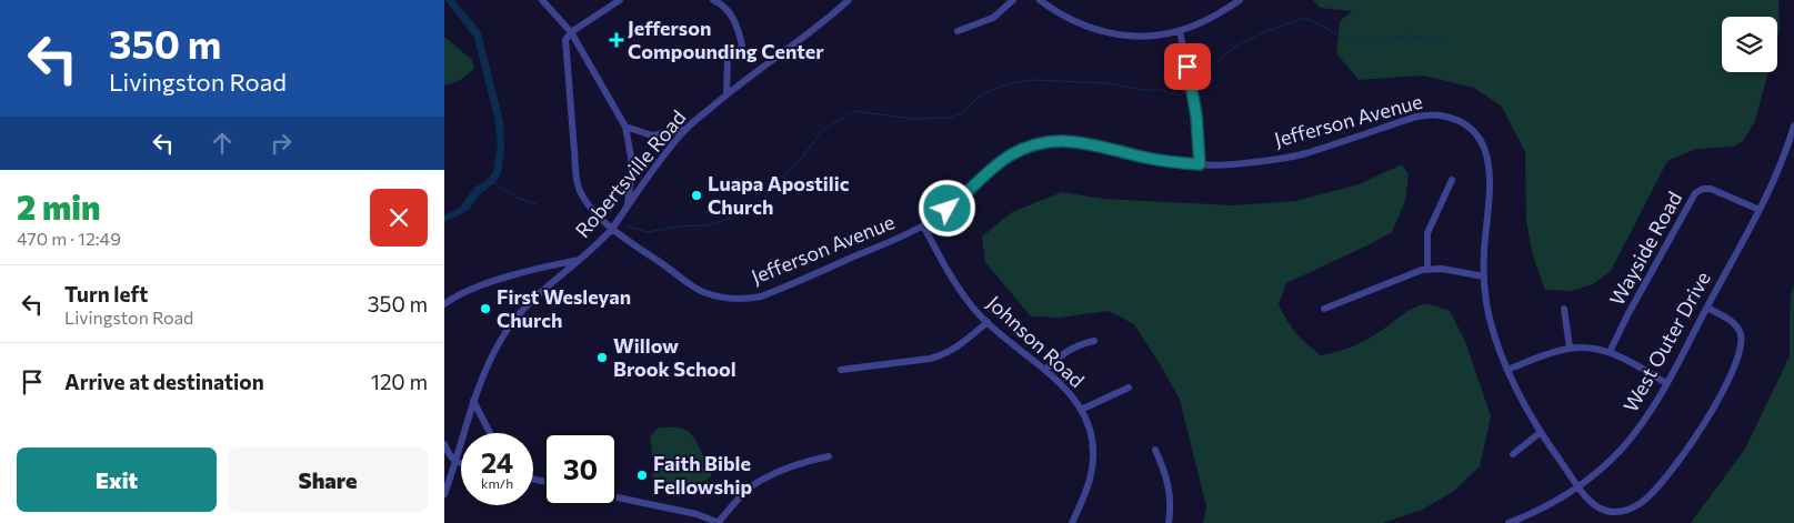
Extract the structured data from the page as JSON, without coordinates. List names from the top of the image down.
{
  "streets": {
    "street": [
      "Jefferson Avenue",
      "Robertsville Road",
      "Wayside Road",
      "Johnson Road",
      "West Outer Drive"
    ]
  },
  "crossings": [
    ["Jefferson Avenue", "Robertsville Road"],
    ["Jefferson Avenue", "Johnson Road"],
    ["Jefferson Avenue", "West Outer Drive"],
    ["Wayside Road", "West Outer Drive"]
  ],
  "places": {
    "health": ["Jefferson Compounding Center"],
    "other": [
      "Luapa Apostilic Church",
      "First Wesleyan Church",
      "Willow Brook School",
      "Faith Bible Fellowship"
    ]
  },
  "page": {
    "turn": ["350 m", "Livingston Road"],
    "heading": ["2 min", "470 m · 12:49"],
    "list": [
      {
        "name": "Turn left",
        "note": "Livingston Road",
        "value": "350 m"
      },
      {
        "name": "Arrive at destination",
        "value": "120 m"
      }
    ],
    "speed": "24 km/h",
    "limit": "30",
    "buttons": ["Exit", "Share"]
  }
}
